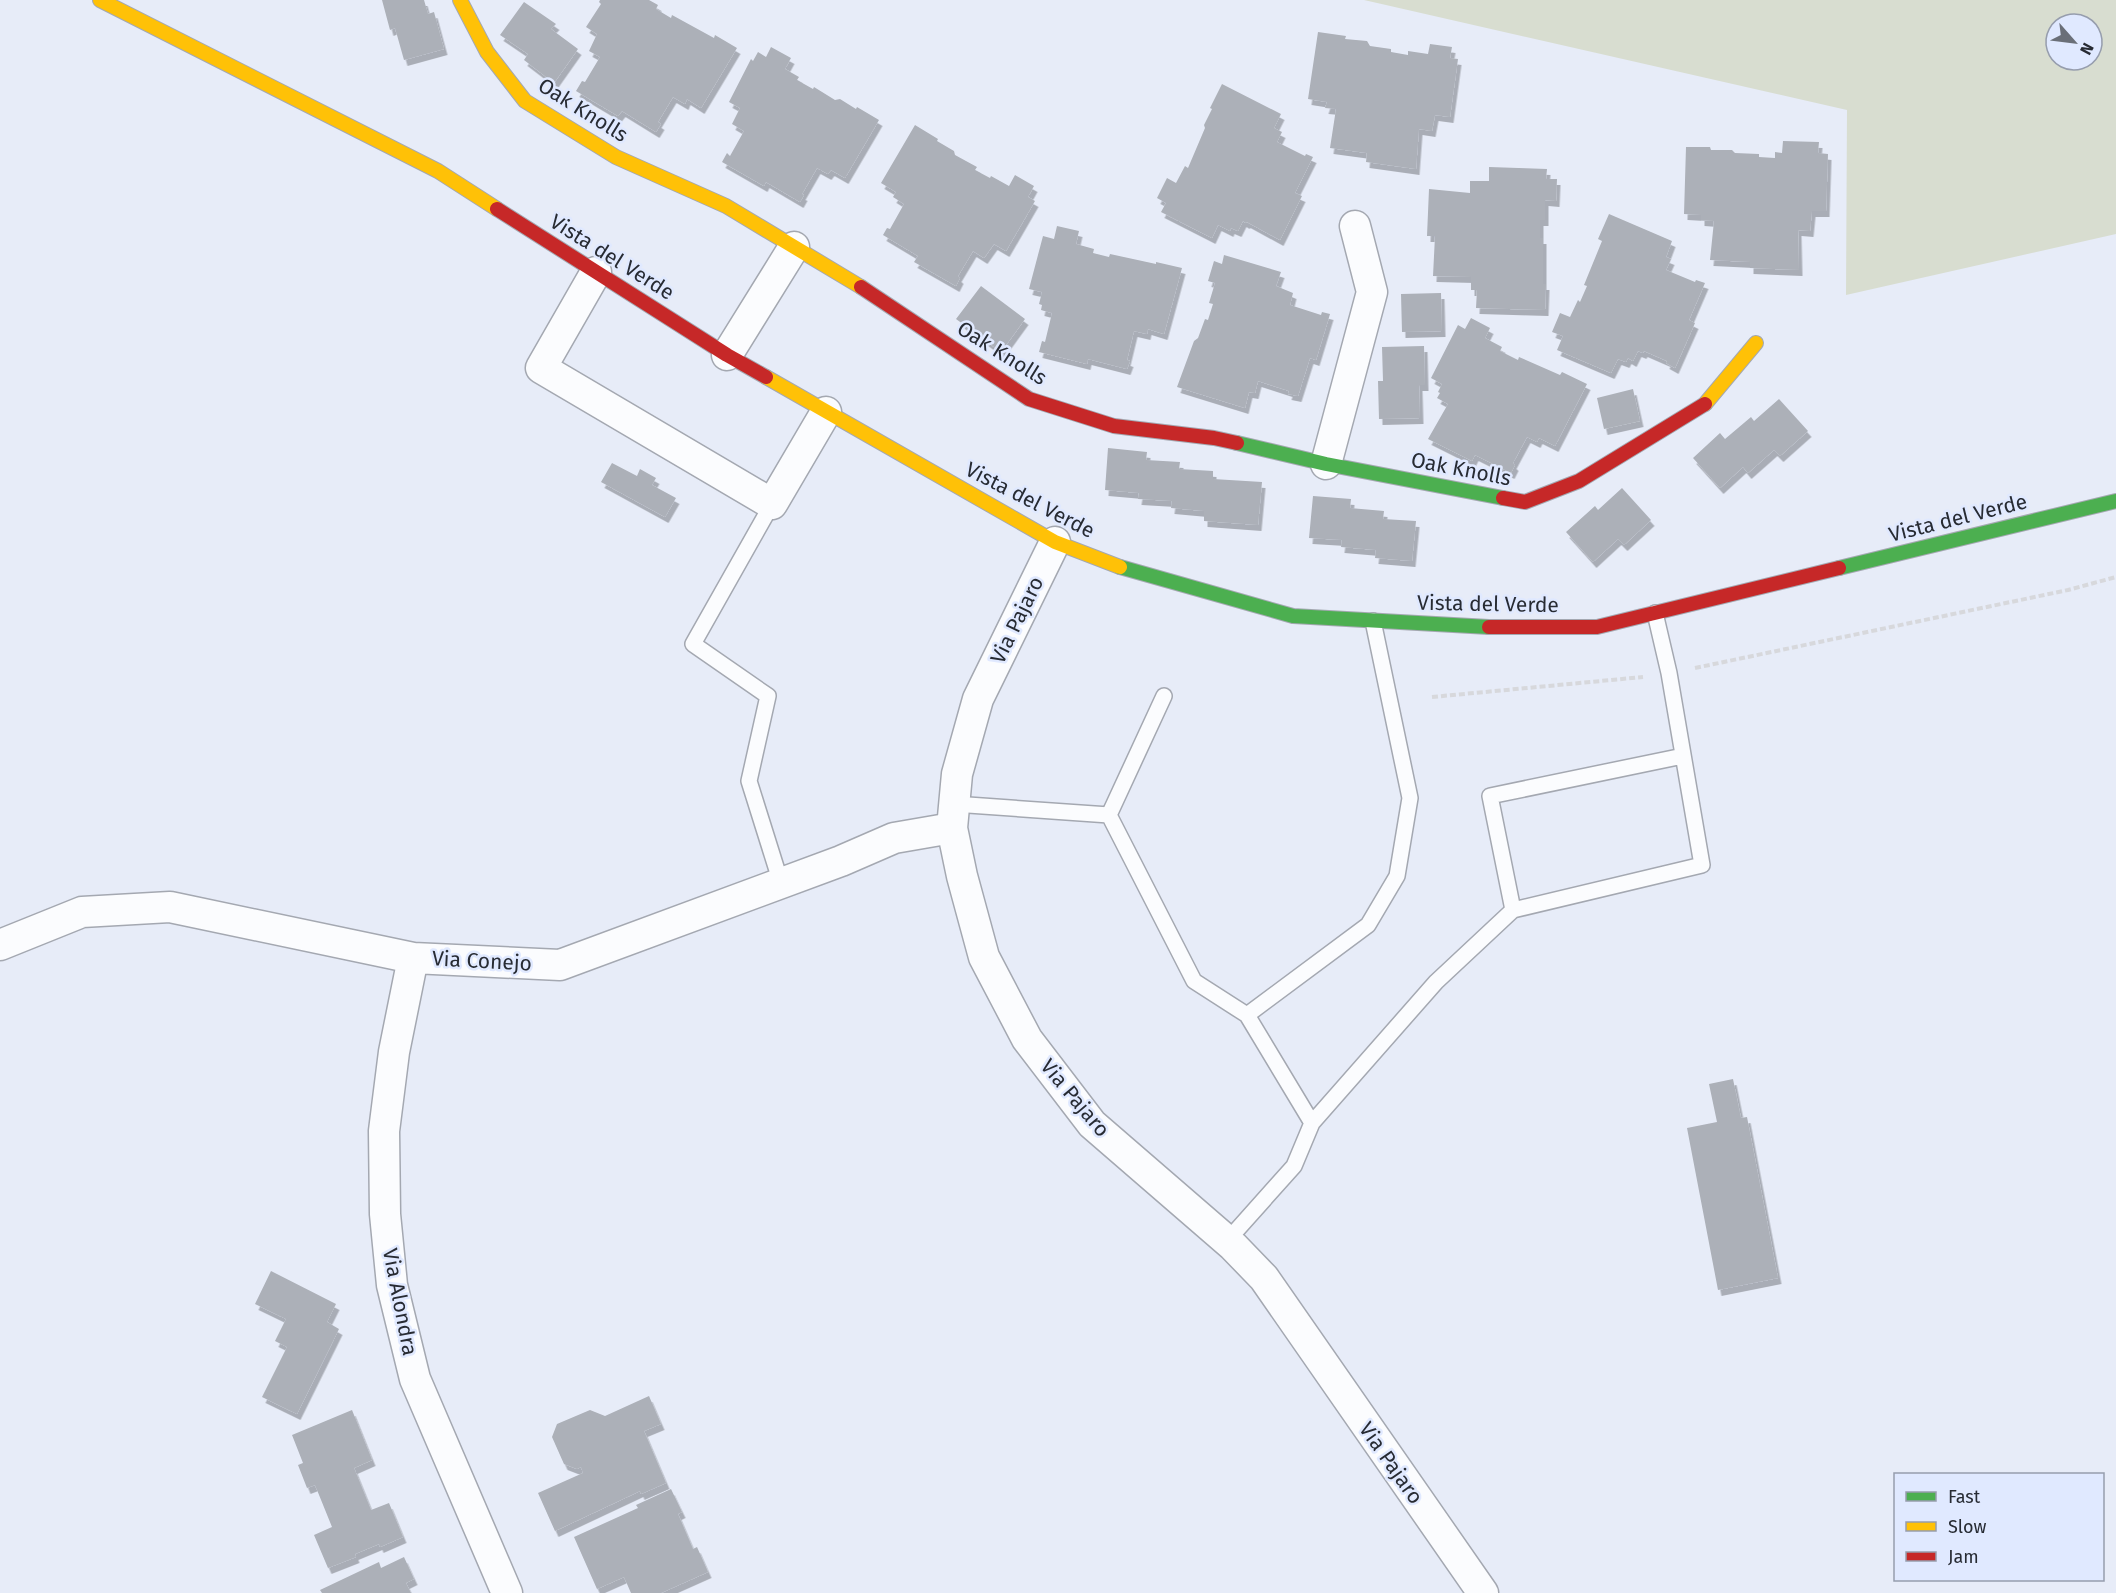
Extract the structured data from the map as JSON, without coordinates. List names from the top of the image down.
{
  "streets": {
    "street": [
      "Oak Knolls",
      "Vista del Verde",
      "Via Pajaro",
      "Via Conejo",
      "Via Alondra"
    ]
  },
  "crossings": [
    ["Vista del Verde", "Via Pajaro"],
    ["Via Pajaro", "Via Conejo"],
    ["Via Conejo", "Via Alondra"]
  ],
  "legend": ["Fast", "Slow", "Jam"],
  "north": "bottom right"
}
